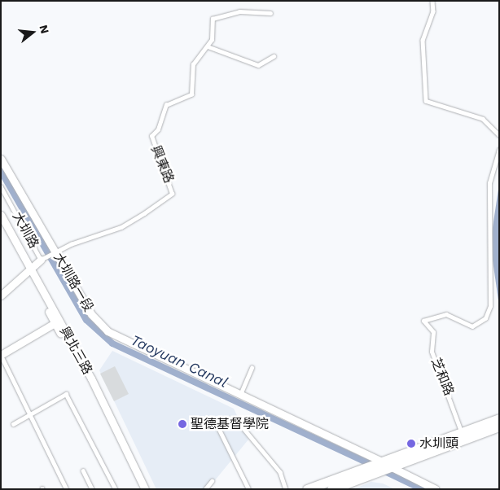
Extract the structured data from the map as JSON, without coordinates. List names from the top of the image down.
{
  "streets": {
    "street": ["大圳路一段", "興北三路"],
    "lane": ["興東路", "大圳路", "芝和路"]
  },
  "crossings": [
    ["興東路", "大圳路"],
    ["興東路", "大圳路一段"],
    ["大圳路", "大圳路一段"]
  ],
  "water": ["Taoyuan Canal"],
  "places": ["聖德基督學院", "水圳頭"],
  "north": "right"
}
